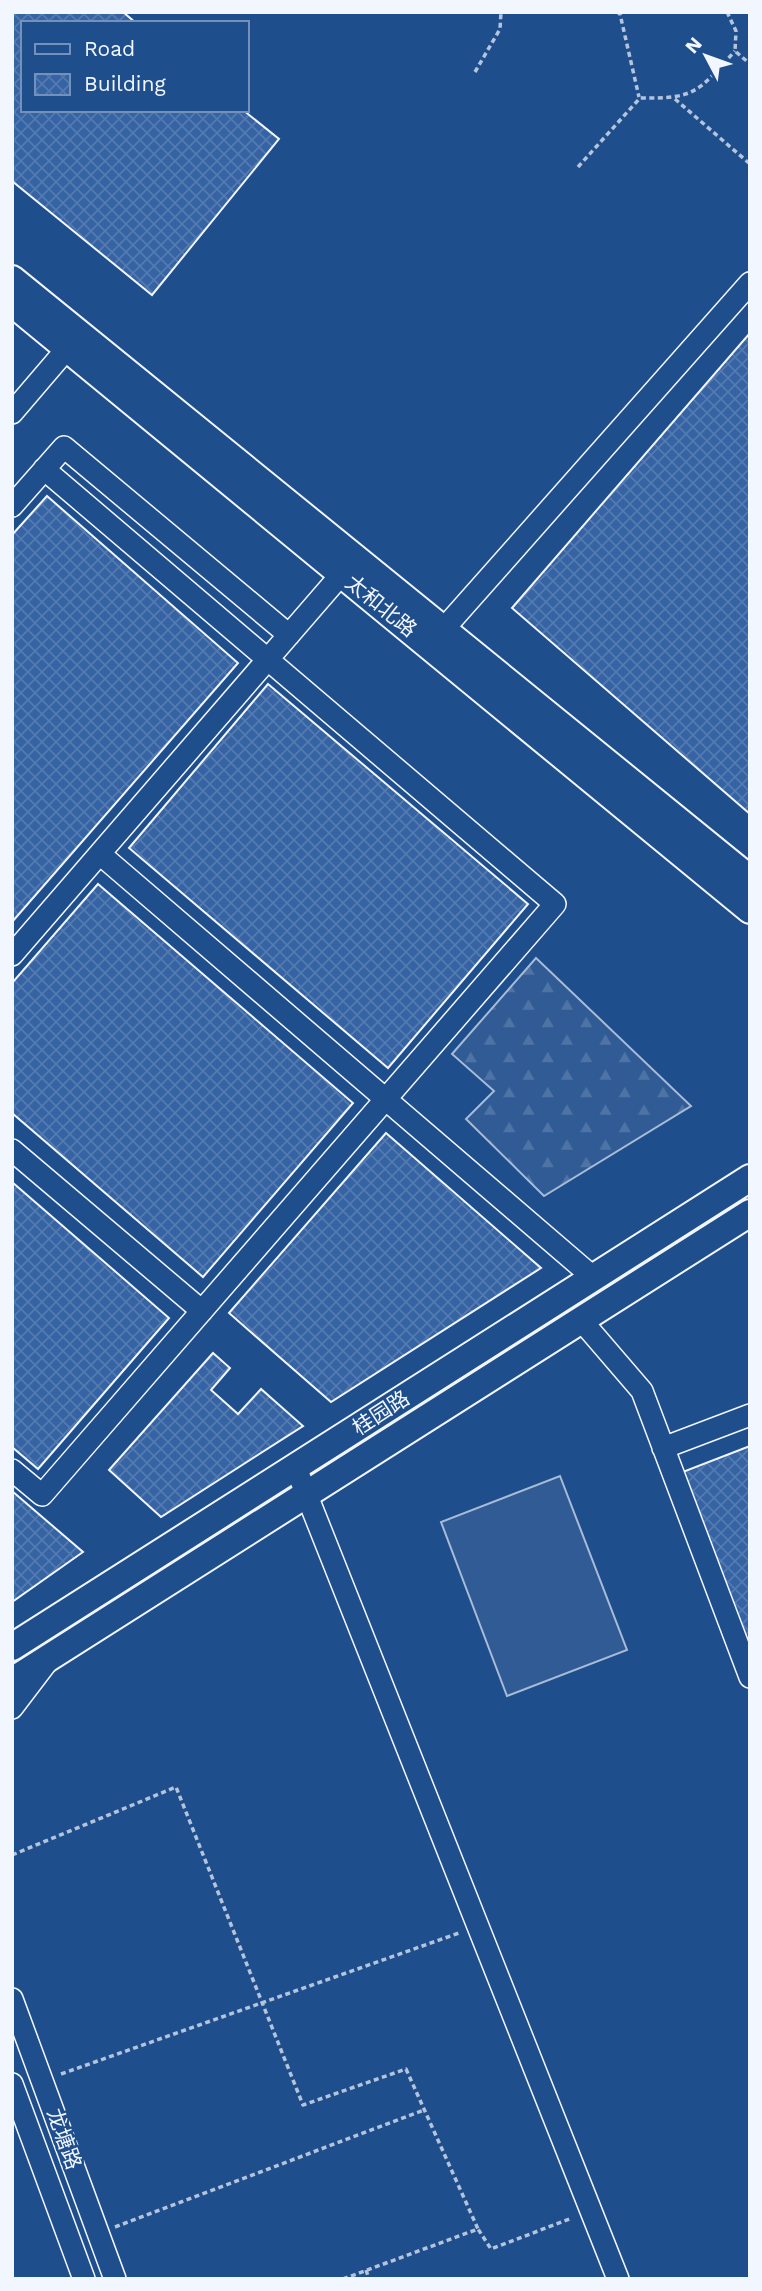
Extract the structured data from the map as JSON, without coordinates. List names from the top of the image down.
{
  "streets": {
    "main road": ["太和北路", "桂园路"],
    "street": ["龙塘路"]
  },
  "legend": ["Road", "Building"],
  "north": "top left"
}
